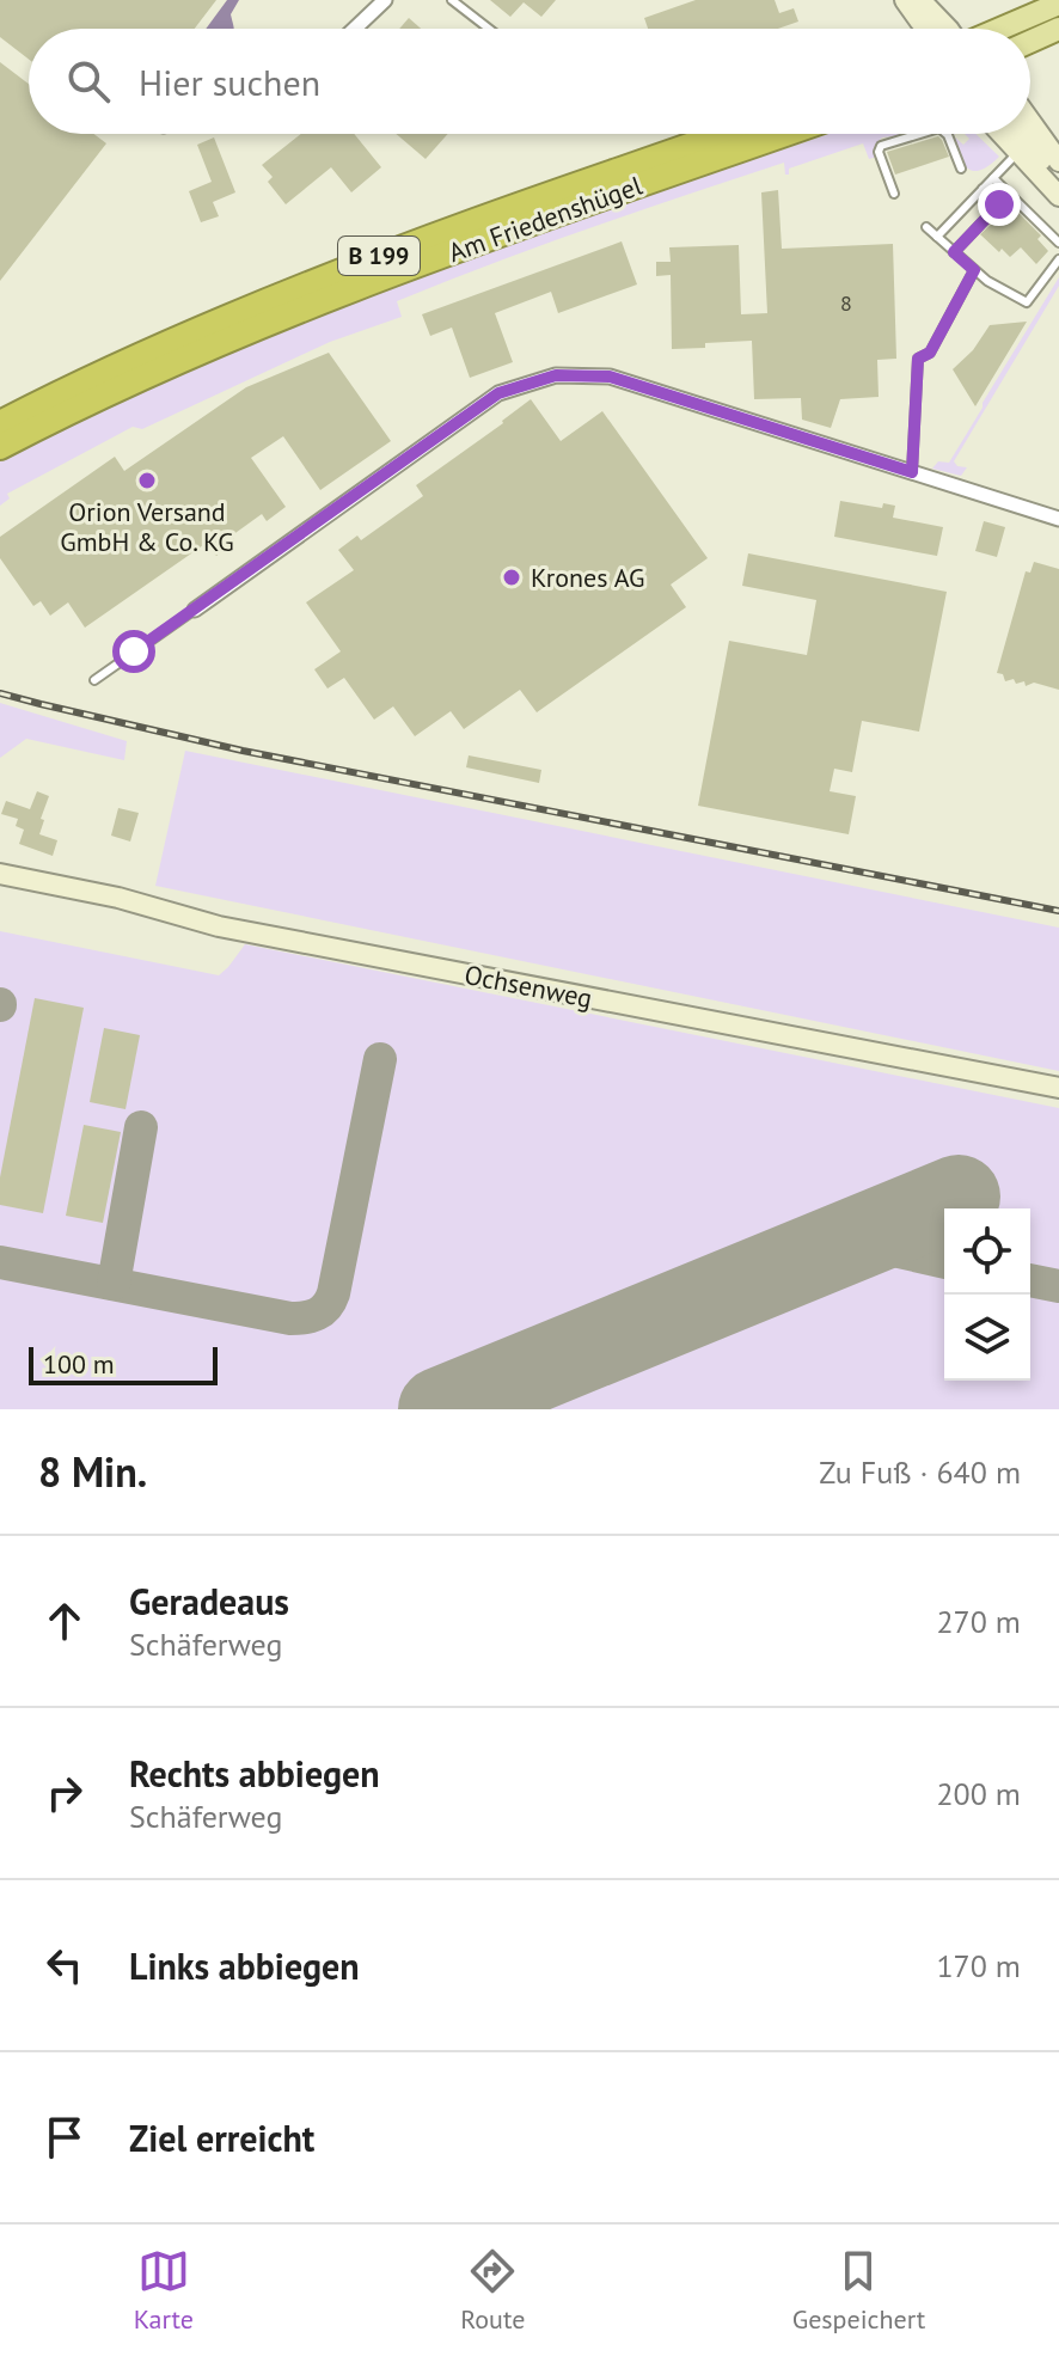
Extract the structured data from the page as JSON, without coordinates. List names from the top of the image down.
{
  "streets": {
    "highway": ["Am Friedenshügel", "B 199"],
    "main road": ["Ochsenweg"]
  },
  "places": ["Orion Versand GmbH & Co. KG", "Krones AG"],
  "house_numbers": ["8"],
  "scale_bar": "100 m",
  "page": {
    "search": "Hier suchen",
    "scale": "100 m",
    "heading": ["8 Min.", "Zu Fuß · 640 m"],
    "list": [
      ["Geradeaus", "Schäferweg", "270 m"],
      ["Rechts abbiegen", "Schäferweg", "200 m"],
      ["Links abbiegen", "170 m"],
      "Ziel erreicht"
    ],
    "nav": ["Karte", "Route", "Gespeichert"]
  }
}
